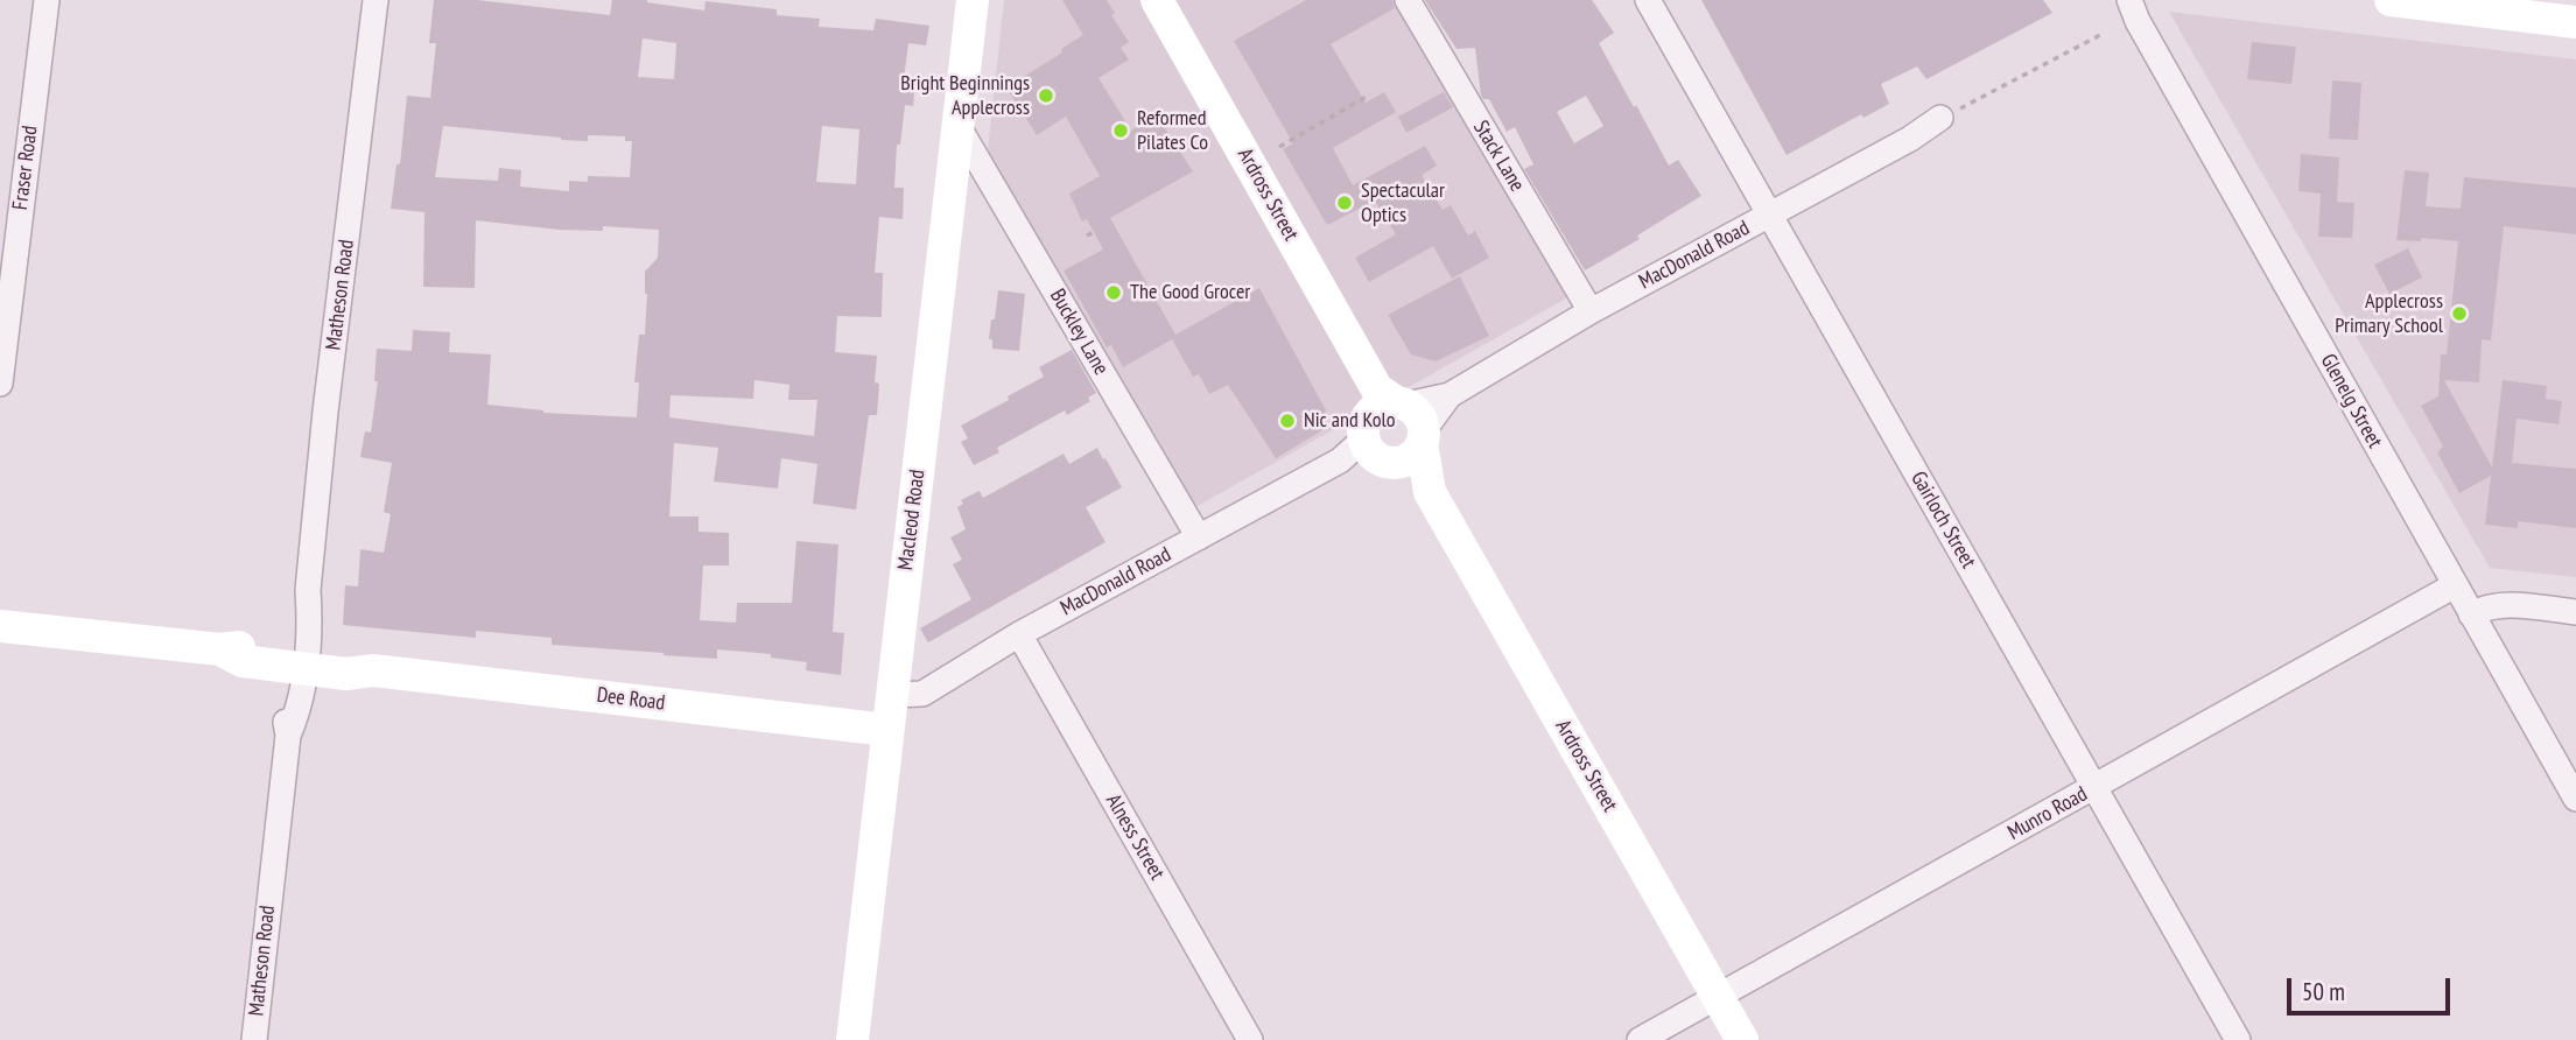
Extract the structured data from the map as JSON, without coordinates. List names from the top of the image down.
{
  "streets": {
    "street": [
      "Stack Lane",
      "Fraser Road",
      "Ardross Street",
      "MacDonald Road",
      "Matheson Road",
      "Buckley Lane",
      "Glenelg Street",
      "Macleod Road",
      "Gairloch Street",
      "Dee Road",
      "Munro Road",
      "Alness Street"
    ]
  },
  "crossings": [
    ["Stack Lane", "MacDonald Road"],
    ["Ardross Street", "MacDonald Road"],
    ["Ardross Street", "Munro Road"],
    ["MacDonald Road", "Buckley Lane"],
    ["MacDonald Road", "Macleod Road"],
    ["MacDonald Road", "Gairloch Street"],
    ["MacDonald Road", "Alness Street"],
    ["Matheson Road", "Dee Road"],
    ["Buckley Lane", "Macleod Road"],
    ["Glenelg Street", "Munro Road"],
    ["Macleod Road", "Dee Road"],
    ["Gairloch Street", "Munro Road"]
  ],
  "places": [
    "Bright Beginnings Applecross",
    "Reformed Pilates Co",
    "Spectacular Optics",
    "The Good Grocer",
    "Applecross Primary School",
    "Nic and Kolo"
  ],
  "scale_bar": "50 m"
}
